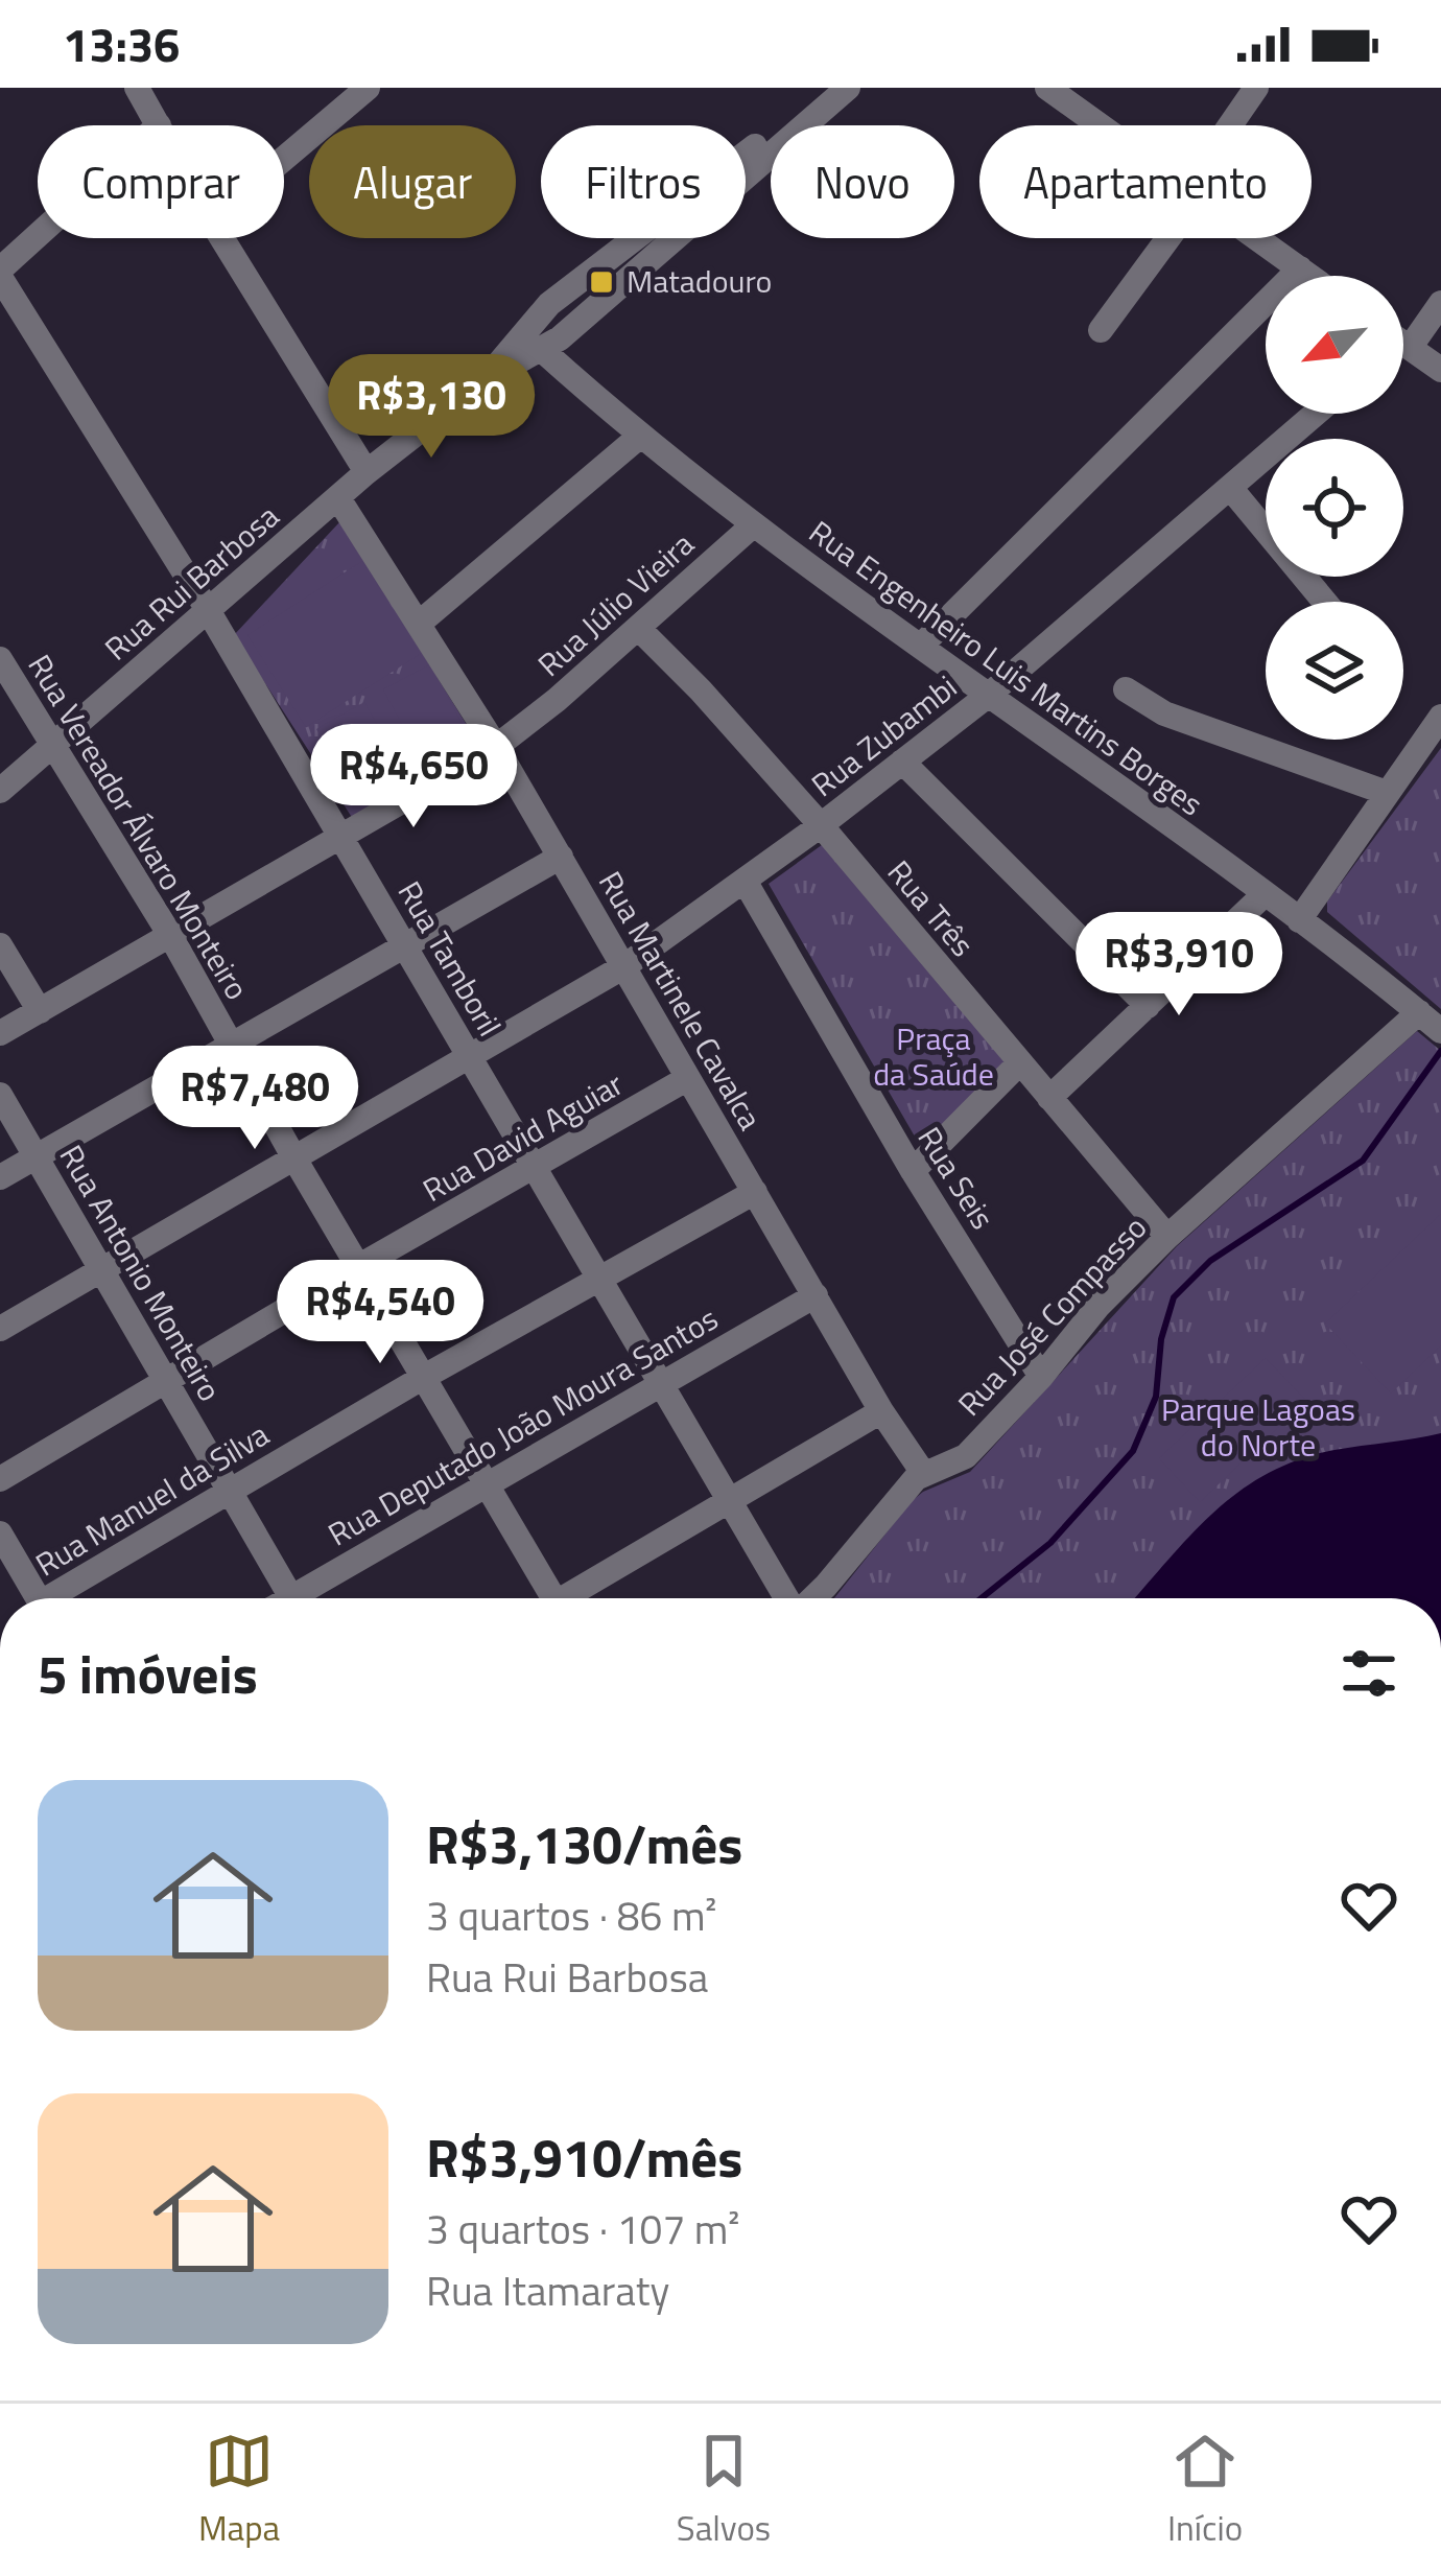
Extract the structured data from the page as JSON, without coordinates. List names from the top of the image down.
{
  "streets": {
    "street": [
      "Rua Rui Barbosa",
      "Rua Júlio Vieira",
      "Rua Engenheiro Luis Martins Borges",
      "Rua Zubambi",
      "Rua Vereador Álvaro Monteiro",
      "Rua Três",
      "Rua Tamboril",
      "Rua Martinele Cavalca",
      "Rua David Aguiar",
      "Rua Seis",
      "Rua Antonio Monteiro",
      "Rua José Compasso",
      "Rua Deputado João Moura Santos",
      "Rua Manuel da Silva"
    ]
  },
  "crossings": [
    ["Rua Rui Barbosa", "Rua Engenheiro Luis Martins Borges"],
    ["Rua Rui Barbosa", "Rua Vereador Álvaro Monteiro"],
    ["Rua Rui Barbosa", "Rua Tamboril"],
    ["Rua Rui Barbosa", "Rua Martinele Cavalca"],
    ["Rua Júlio Vieira", "Rua Engenheiro Luis Martins Borges"],
    ["Rua Júlio Vieira", "Rua Vereador Álvaro Monteiro"],
    ["Rua Júlio Vieira", "Rua Três"],
    ["Rua Júlio Vieira", "Rua Tamboril"],
    ["Rua Júlio Vieira", "Rua Martinele Cavalca"],
    ["Rua Engenheiro Luis Martins Borges", "Rua Zubambi"],
    ["Rua Engenheiro Luis Martins Borges", "Rua José Compasso"],
    ["Rua Zubambi", "Rua Vereador Álvaro Monteiro"],
    ["Rua Zubambi", "Rua Três"],
    ["Rua Zubambi", "Rua Tamboril"],
    ["Rua Zubambi", "Rua Martinele Cavalca"],
    ["Rua Zubambi", "Rua Seis"],
    ["Rua Zubambi", "Rua Antonio Monteiro"],
    ["Rua Vereador Álvaro Monteiro", "Rua David Aguiar"],
    ["Rua Vereador Álvaro Monteiro", "Rua Deputado João Moura Santos"],
    ["Rua Vereador Álvaro Monteiro", "Rua Manuel da Silva"],
    ["Rua Três", "Rua José Compasso"],
    ["Rua Tamboril", "Rua David Aguiar"],
    ["Rua Tamboril", "Rua Deputado João Moura Santos"],
    ["Rua Tamboril", "Rua Manuel da Silva"],
    ["Rua Martinele Cavalca", "Rua David Aguiar"],
    ["Rua Martinele Cavalca", "Rua José Compasso"],
    ["Rua Martinele Cavalca", "Rua Deputado João Moura Santos"],
    ["Rua Martinele Cavalca", "Rua Manuel da Silva"],
    ["Rua David Aguiar", "Rua Antonio Monteiro"],
    ["Rua Seis", "Rua José Compasso"],
    ["Rua Antonio Monteiro", "Rua Manuel da Silva"]
  ],
  "parks": ["Praça da Saúde", "Parque Lagoas do Norte"],
  "places": {
    "transit": ["Matadouro"]
  },
  "north": "bottom left",
  "page": {
    "status": "13:36",
    "chip": [
      "Comprar",
      "Alugar",
      "Filtros",
      "Novo",
      "Apartamento"
    ],
    "price": [
      "R$3,130",
      "R$4,650",
      "R$3,910",
      "R$7,480",
      "R$4,540"
    ],
    "heading": "5 imóveis",
    "list": [
      {
        "name": "R$3,130/mês",
        "note": "3 quartos · 86 m² · Rua Rui Barbosa"
      },
      {
        "name": "R$3,910/mês",
        "note": "3 quartos · 107 m² · Rua Itamaraty"
      }
    ],
    "tabs": ["Mapa", "Salvos", "Início"]
  }
}
